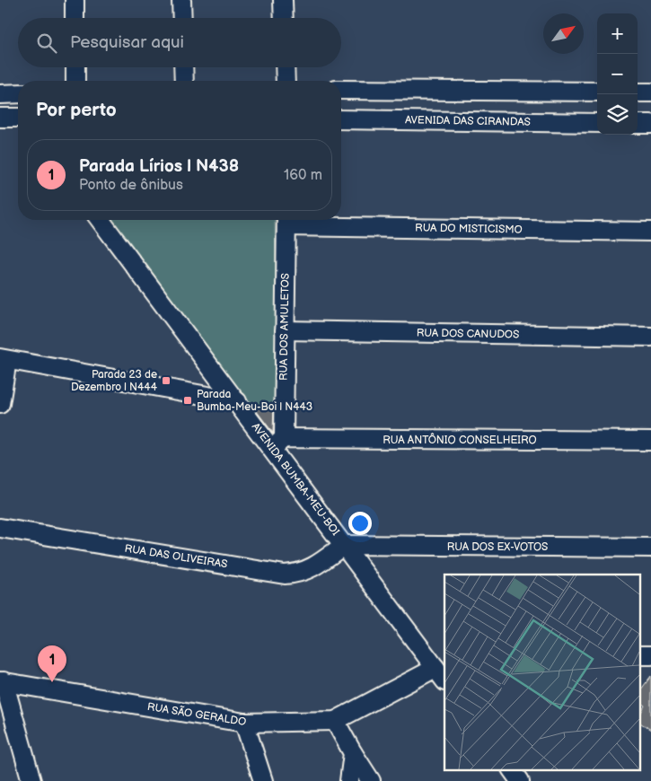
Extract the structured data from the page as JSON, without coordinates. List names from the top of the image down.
{
  "streets": {
    "street": [
      "AVENIDA DAS CIRANDAS",
      "RUA DO MISTICISMO",
      "RUA DOS AMULETOS",
      "RUA DOS CANUDOS",
      "RUA ANTÔNIO CONSELHEIRO",
      "AVENIDA BUMBA-MEU-BOI",
      "RUA DOS EX-VOTOS",
      "RUA DAS OLIVEIRAS",
      "RUA SÃO GERALDO"
    ]
  },
  "crossings": [
    ["RUA DO MISTICISMO", "RUA DOS AMULETOS"],
    ["RUA DOS AMULETOS", "RUA DOS CANUDOS"],
    ["RUA DOS AMULETOS", "RUA ANTÔNIO CONSELHEIRO"],
    ["RUA DOS AMULETOS", "AVENIDA BUMBA-MEU-BOI"],
    ["RUA ANTÔNIO CONSELHEIRO", "AVENIDA BUMBA-MEU-BOI"],
    ["AVENIDA BUMBA-MEU-BOI", "RUA DOS EX-VOTOS"],
    ["AVENIDA BUMBA-MEU-BOI", "RUA DAS OLIVEIRAS"],
    ["AVENIDA BUMBA-MEU-BOI", "RUA SÃO GERALDO"],
    ["RUA DOS EX-VOTOS", "RUA DAS OLIVEIRAS"]
  ],
  "places": {
    "transit": ["Parada 23 de Dezembro | N444", "Parada Bumba-Meu-Boi | N443"]
  },
  "north": "top right",
  "page": {
    "map_buttons": ["+", "−"],
    "search": "Pesquisar aqui",
    "heading": "Por perto",
    "list": [
      {
        "mark": "1",
        "name": "Parada Lírios | N438",
        "note": "Ponto de ônibus",
        "value": "160 m"
      }
    ],
    "pins": "1"
  }
}
